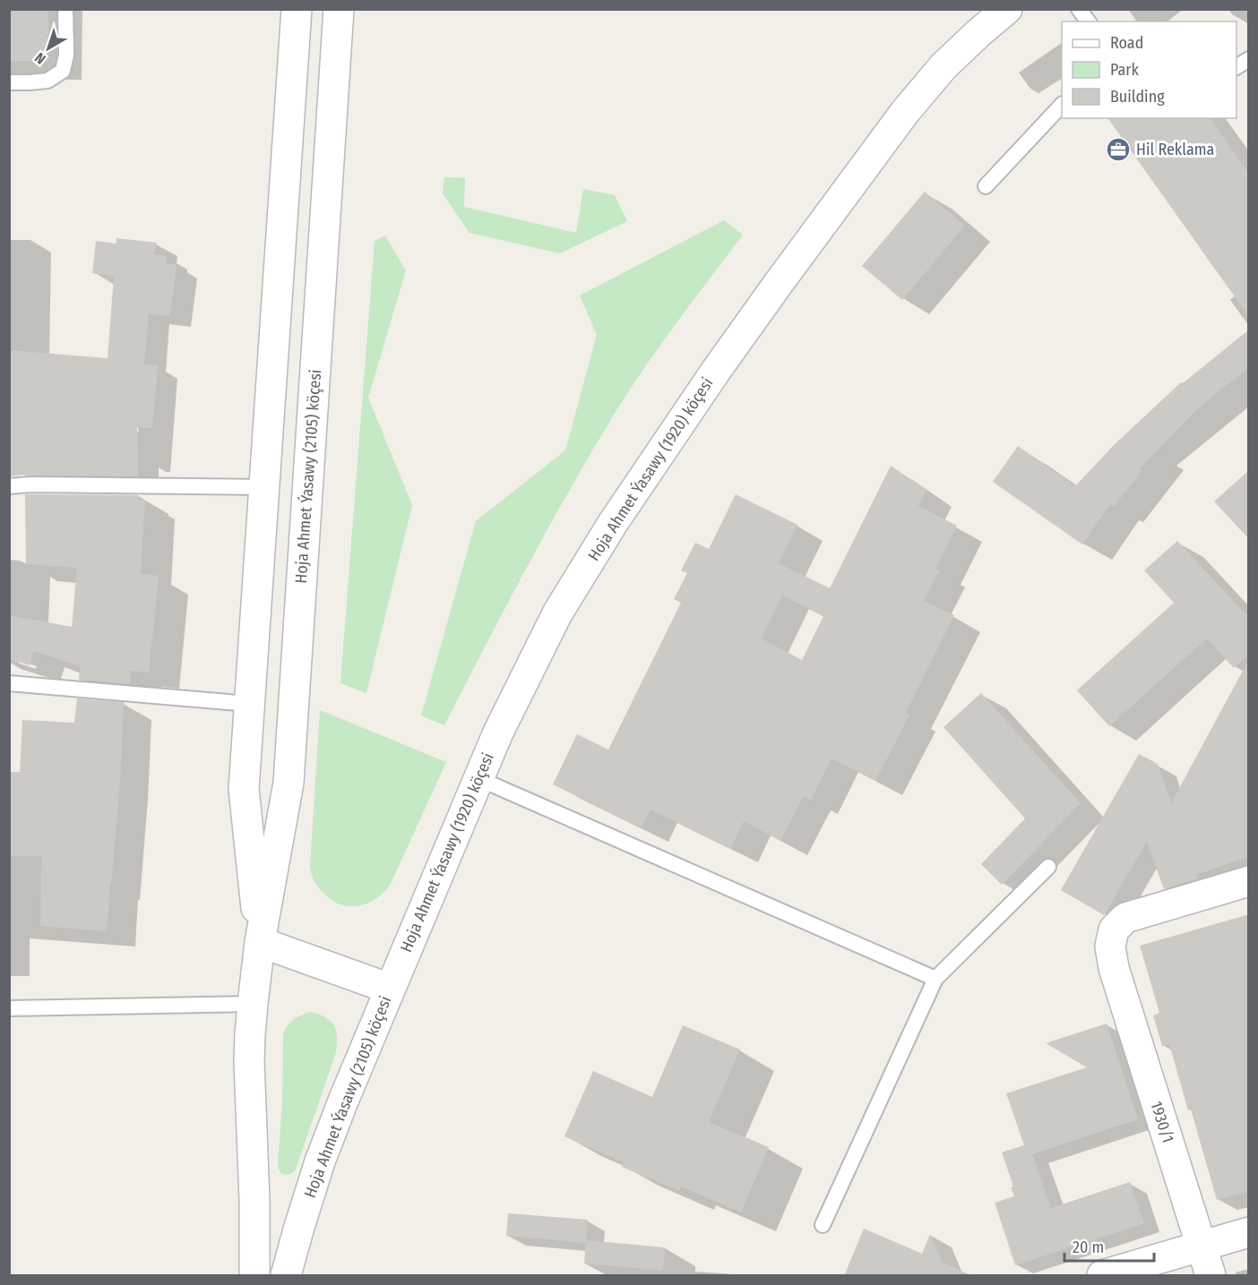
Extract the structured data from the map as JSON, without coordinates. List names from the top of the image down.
{
  "streets": {
    "street": ["Hoja Ahmet Ýasawy (1920) köçesi", "Hoja Ahmet Ýasawy (2105) köçesi", "1930/1"]
  },
  "crossings": [
    ["Hoja Ahmet Ýasawy (1920) köçesi", "Hoja Ahmet Ýasawy (2105) köçesi"]
  ],
  "places": {
    "office": ["Hil Reklama"]
  },
  "legend": ["Road", "Park", "Building"],
  "scale_bar": "20 m",
  "north": "bottom left"
}
